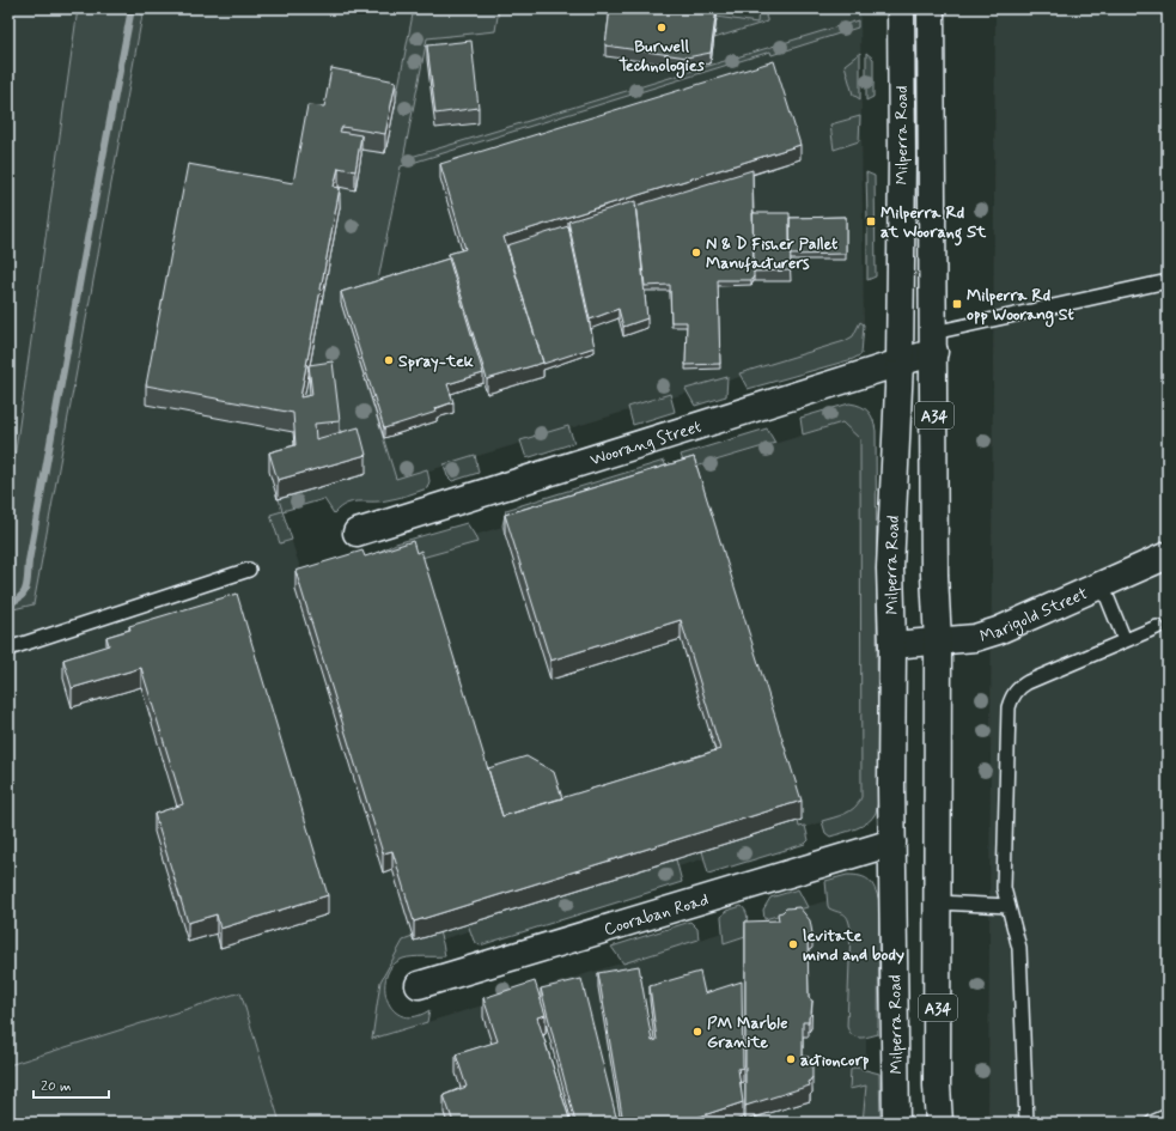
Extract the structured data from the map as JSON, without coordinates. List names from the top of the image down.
{
  "streets": {
    "main road": [
      "Milperra Road",
      "A34",
      "Woorang Street",
      "Marigold Street",
      "Cooraban Road"
    ]
  },
  "crossings": [
    ["Milperra Road", "Woorang Street"],
    ["Milperra Road", "Marigold Street"],
    ["Milperra Road", "Cooraban Road"]
  ],
  "places": {
    "other": [
      "Burwell Technologies",
      "N & D Fisher Pallet Manufacturers",
      "Spray-tek",
      "levitate mind and body",
      "PM Marble Granite",
      "actioncorp"
    ],
    "transit": ["Milperra Rd at Woorang St", "Milperra Rd opp Woorang St"]
  },
  "scale_bar": "20 m"
}
